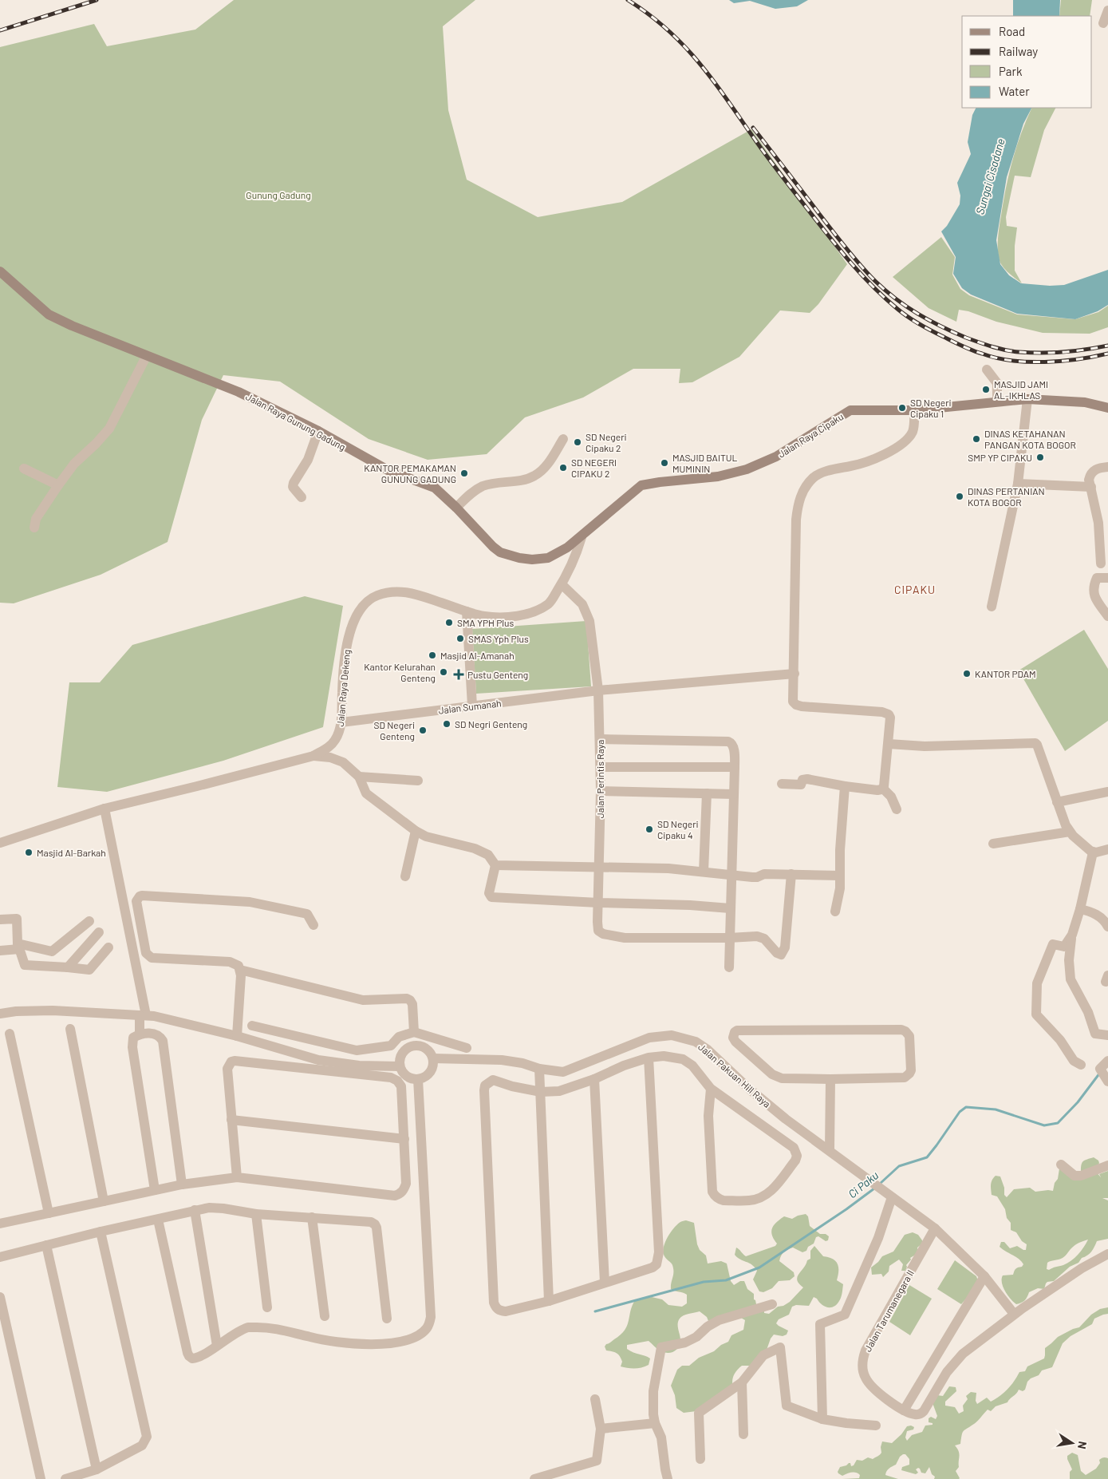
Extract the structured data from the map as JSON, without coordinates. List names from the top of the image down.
{
  "streets": {
    "street": [
      "Jalan Raya Gunung Gadung",
      "Jalan Raya Cipaku",
      "Jalan Raya Dekeng",
      "Jalan Sumanah",
      "Jalan Perintis Raya",
      "Jalan Pakuan Hill Raya",
      "Jalan Tarumanegara II"
    ]
  },
  "crossings": [
    ["Jalan Raya Gunung Gadung", "Jalan Raya Cipaku"],
    ["Jalan Raya Gunung Gadung", "Jalan Raya Dekeng"],
    ["Jalan Raya Cipaku", "Jalan Raya Dekeng"],
    ["Jalan Raya Dekeng", "Jalan Sumanah"],
    ["Jalan Raya Dekeng", "Jalan Perintis Raya"],
    ["Jalan Sumanah", "Jalan Perintis Raya"],
    ["Jalan Pakuan Hill Raya", "Jalan Tarumanegara II"]
  ],
  "districts": ["CIPAKU"],
  "water": ["Sungai Cisadane", "Ci Paku"],
  "parks": ["Gunung Gadung"],
  "places": {
    "other": [
      "MASJID JAMI AL-IKHLAS",
      "SD Negeri Cipaku 1",
      "DINAS KETAHANAN PANGAN KOTA BOGOR",
      "SD Negeri Cipaku 2",
      "SMP YP CIPAKU",
      "MASJID BAITUL MUMININ",
      "SD NEGERI CIPAKU 2",
      "KANTOR PEMAKAMAN GUNUNG GADUNG",
      "DINAS PERTANIAN KOTA BOGOR",
      "SMA YPH Plus",
      "SMAS Yph Plus",
      "Masjid Al-Amanah",
      "Kantor Kelurahan Genteng",
      "KANTOR PDAM",
      "SD Negri Genteng",
      "SD Negeri Genteng",
      "SD Negeri Cipaku 4",
      "Masjid Al-Barkah"
    ],
    "health": ["Pustu Genteng"]
  },
  "legend": [
    "Road",
    "Railway",
    "Park",
    "Water"
  ],
  "north": "right"
}
